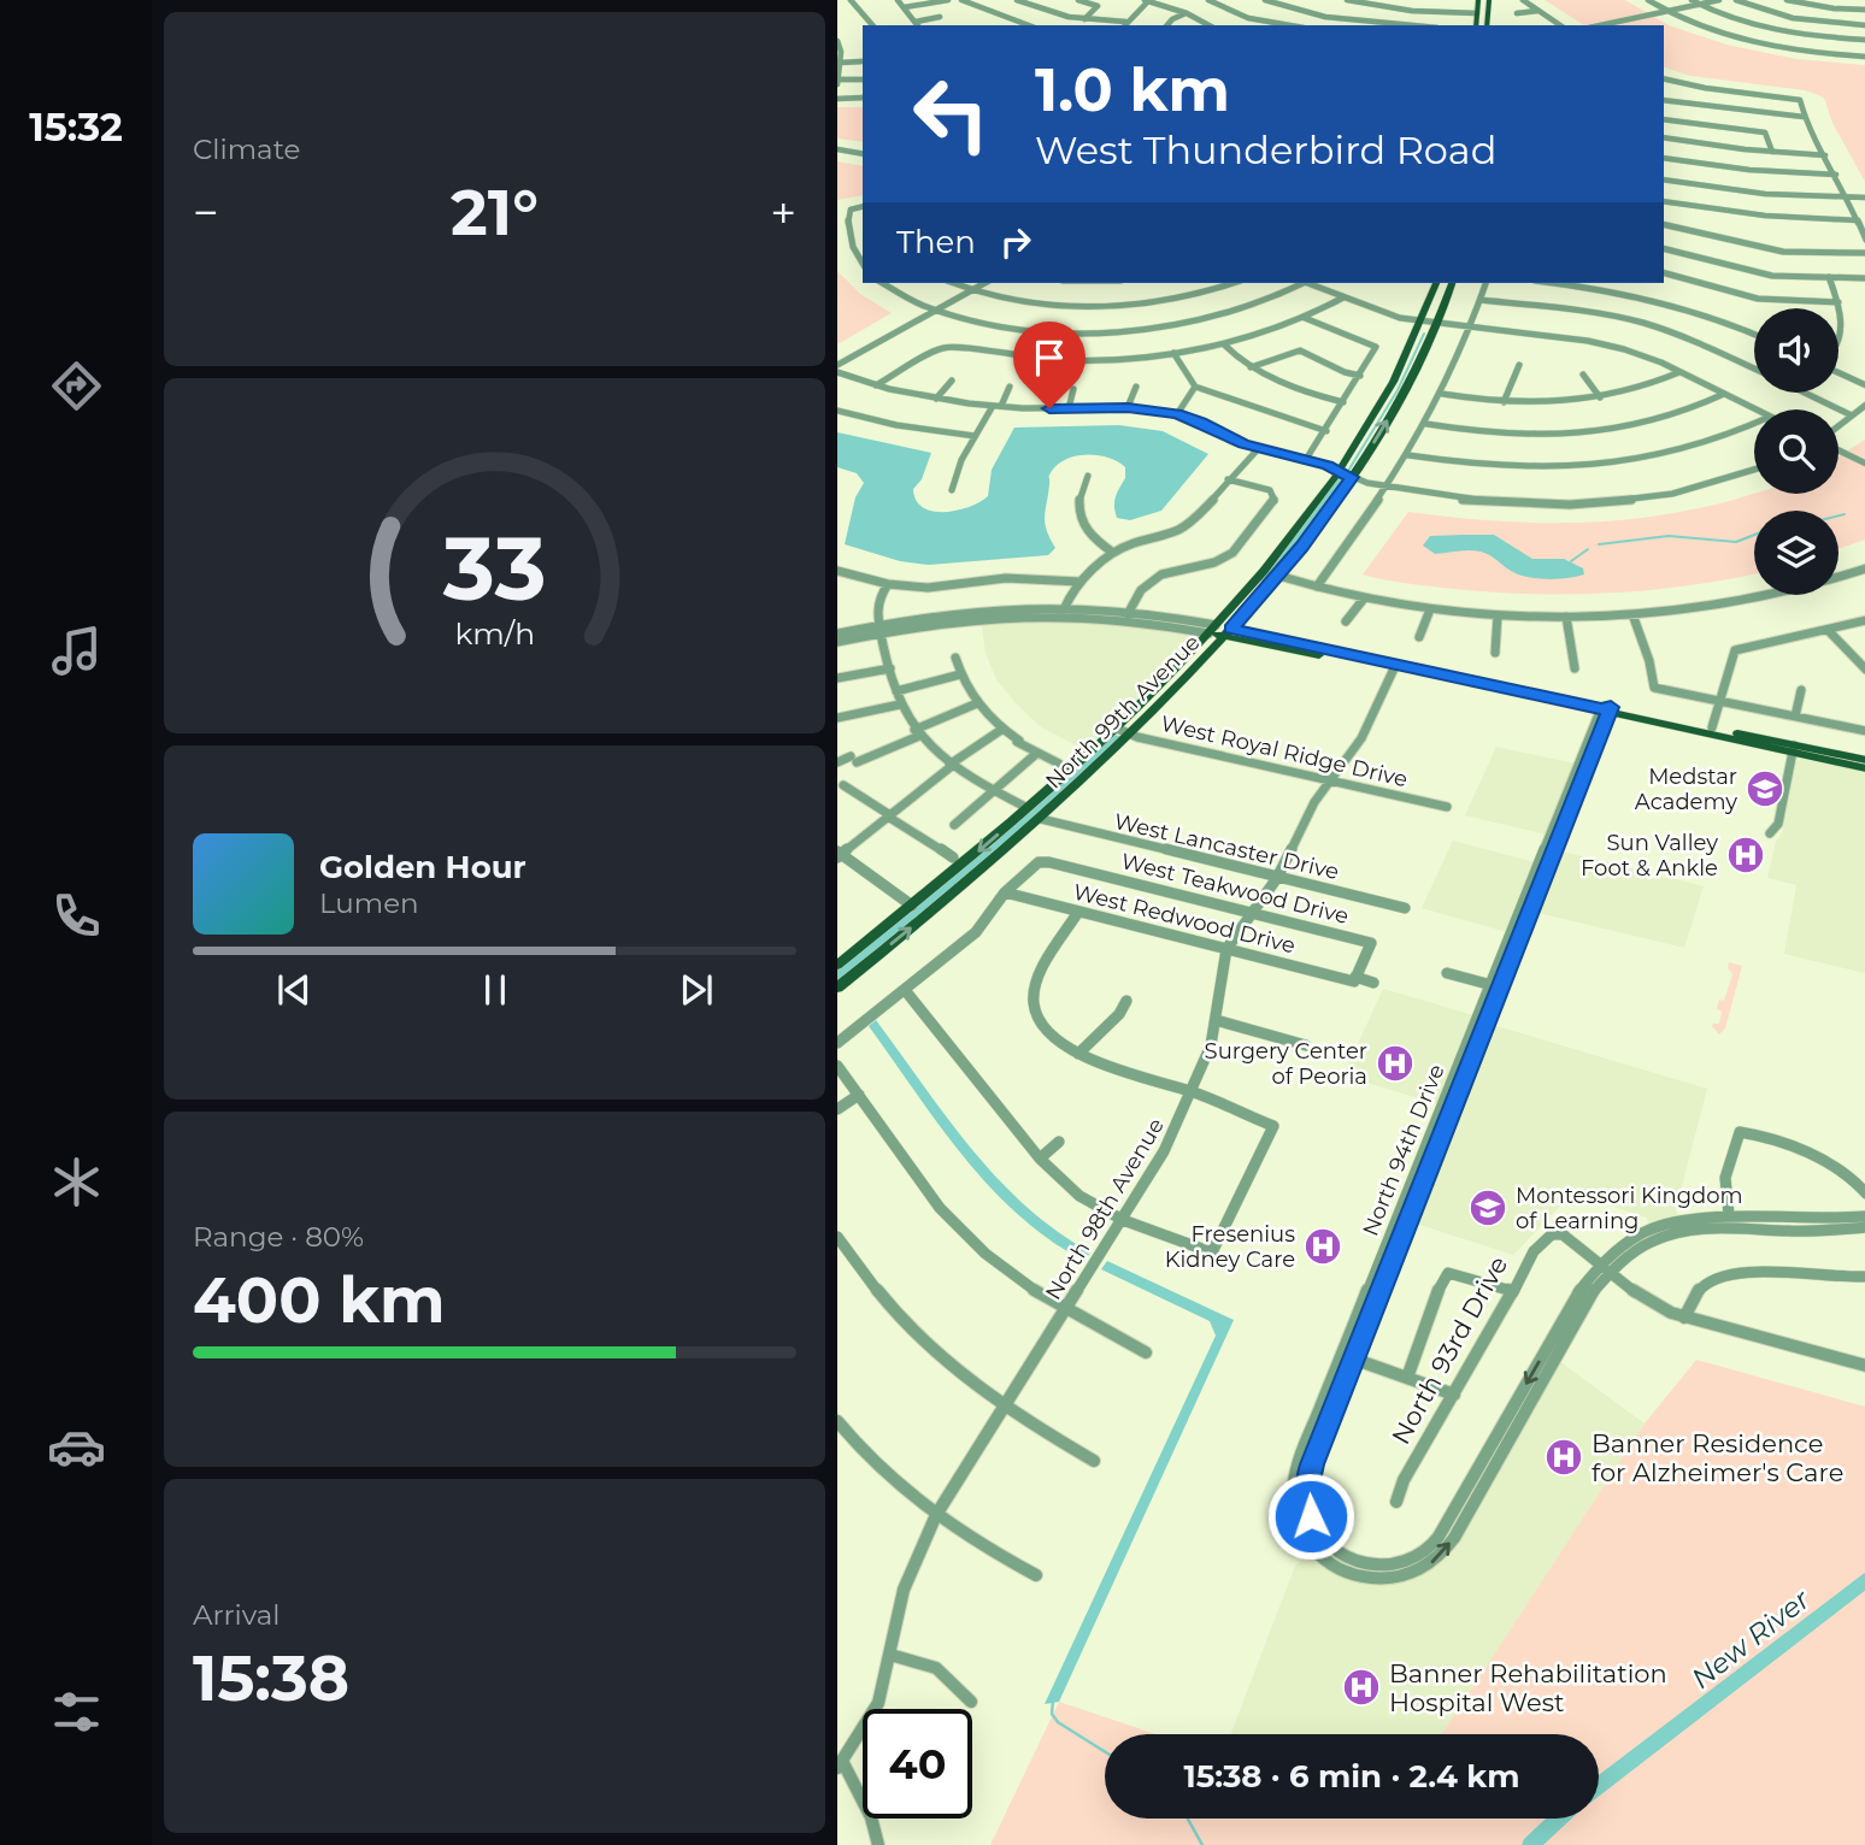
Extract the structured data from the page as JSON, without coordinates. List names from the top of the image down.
{
  "streets": {
    "main road": ["North 99th Avenue"],
    "street": [
      "West Royal Ridge Drive",
      "West Lancaster Drive",
      "West Teakwood Drive",
      "West Redwood Drive",
      "North 94th Drive",
      "North 98th Avenue",
      "North 93rd Drive"
    ]
  },
  "crossings": [
    ["North 99th Avenue", "West Royal Ridge Drive"],
    ["North 99th Avenue", "West Lancaster Drive"],
    ["West Royal Ridge Drive", "North 98th Avenue"],
    ["West Lancaster Drive", "North 98th Avenue"],
    ["West Teakwood Drive", "West Redwood Drive"],
    ["West Teakwood Drive", "North 98th Avenue"],
    ["West Redwood Drive", "North 98th Avenue"],
    ["North 94th Drive", "North 93rd Drive"]
  ],
  "water": ["New River"],
  "places": {
    "school or university": ["Medstar Academy", "Montessori Kingdom of Learning"],
    "hospital": [
      "Sun Valley Foot & Ankle",
      "Surgery Center of Peoria",
      "Fresenius Kidney Care",
      "Banner Residence for Alzheimer's Care",
      "Banner Rehabilitation Hospital West"
    ]
  },
  "page": {
    "tabs": "15:32",
    "tile": [
      "Climate",
      ["Range · 80%", "400 km"],
      ["Arrival", "15:38"]
    ],
    "turn": ["1.0 km", "West Thunderbird Road"],
    "heat": ["−", "21°", "+"],
    "then": "Then",
    "song": ["Golden Hour", "Lumen"],
    "limit": "40",
    "trip": "15:38 · 6 min · 2.4 km",
    "gauge": ["33", "km/h"]
  }
}
